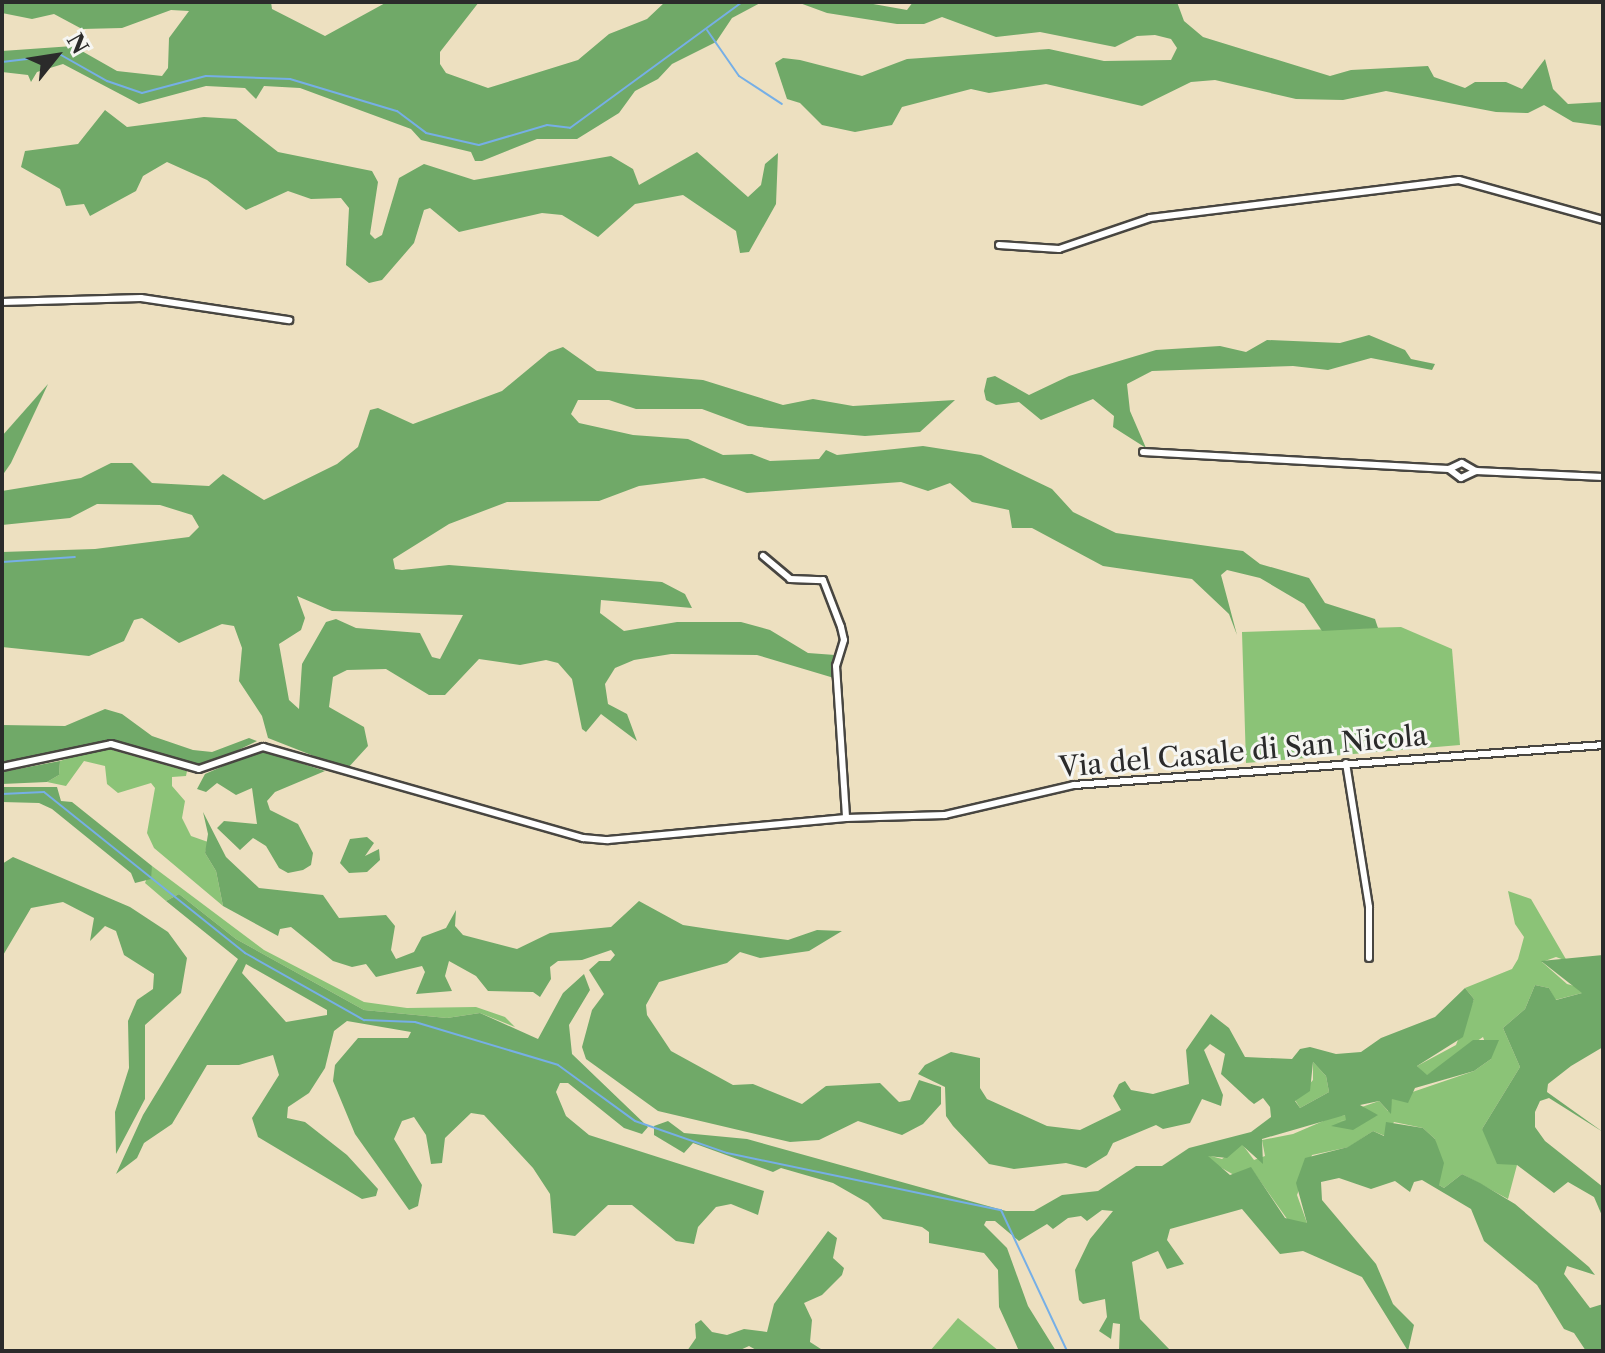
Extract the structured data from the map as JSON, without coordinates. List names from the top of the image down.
{
  "streets": {
    "street": ["Via del Casale di San Nicola"]
  },
  "north": "top right"
}
